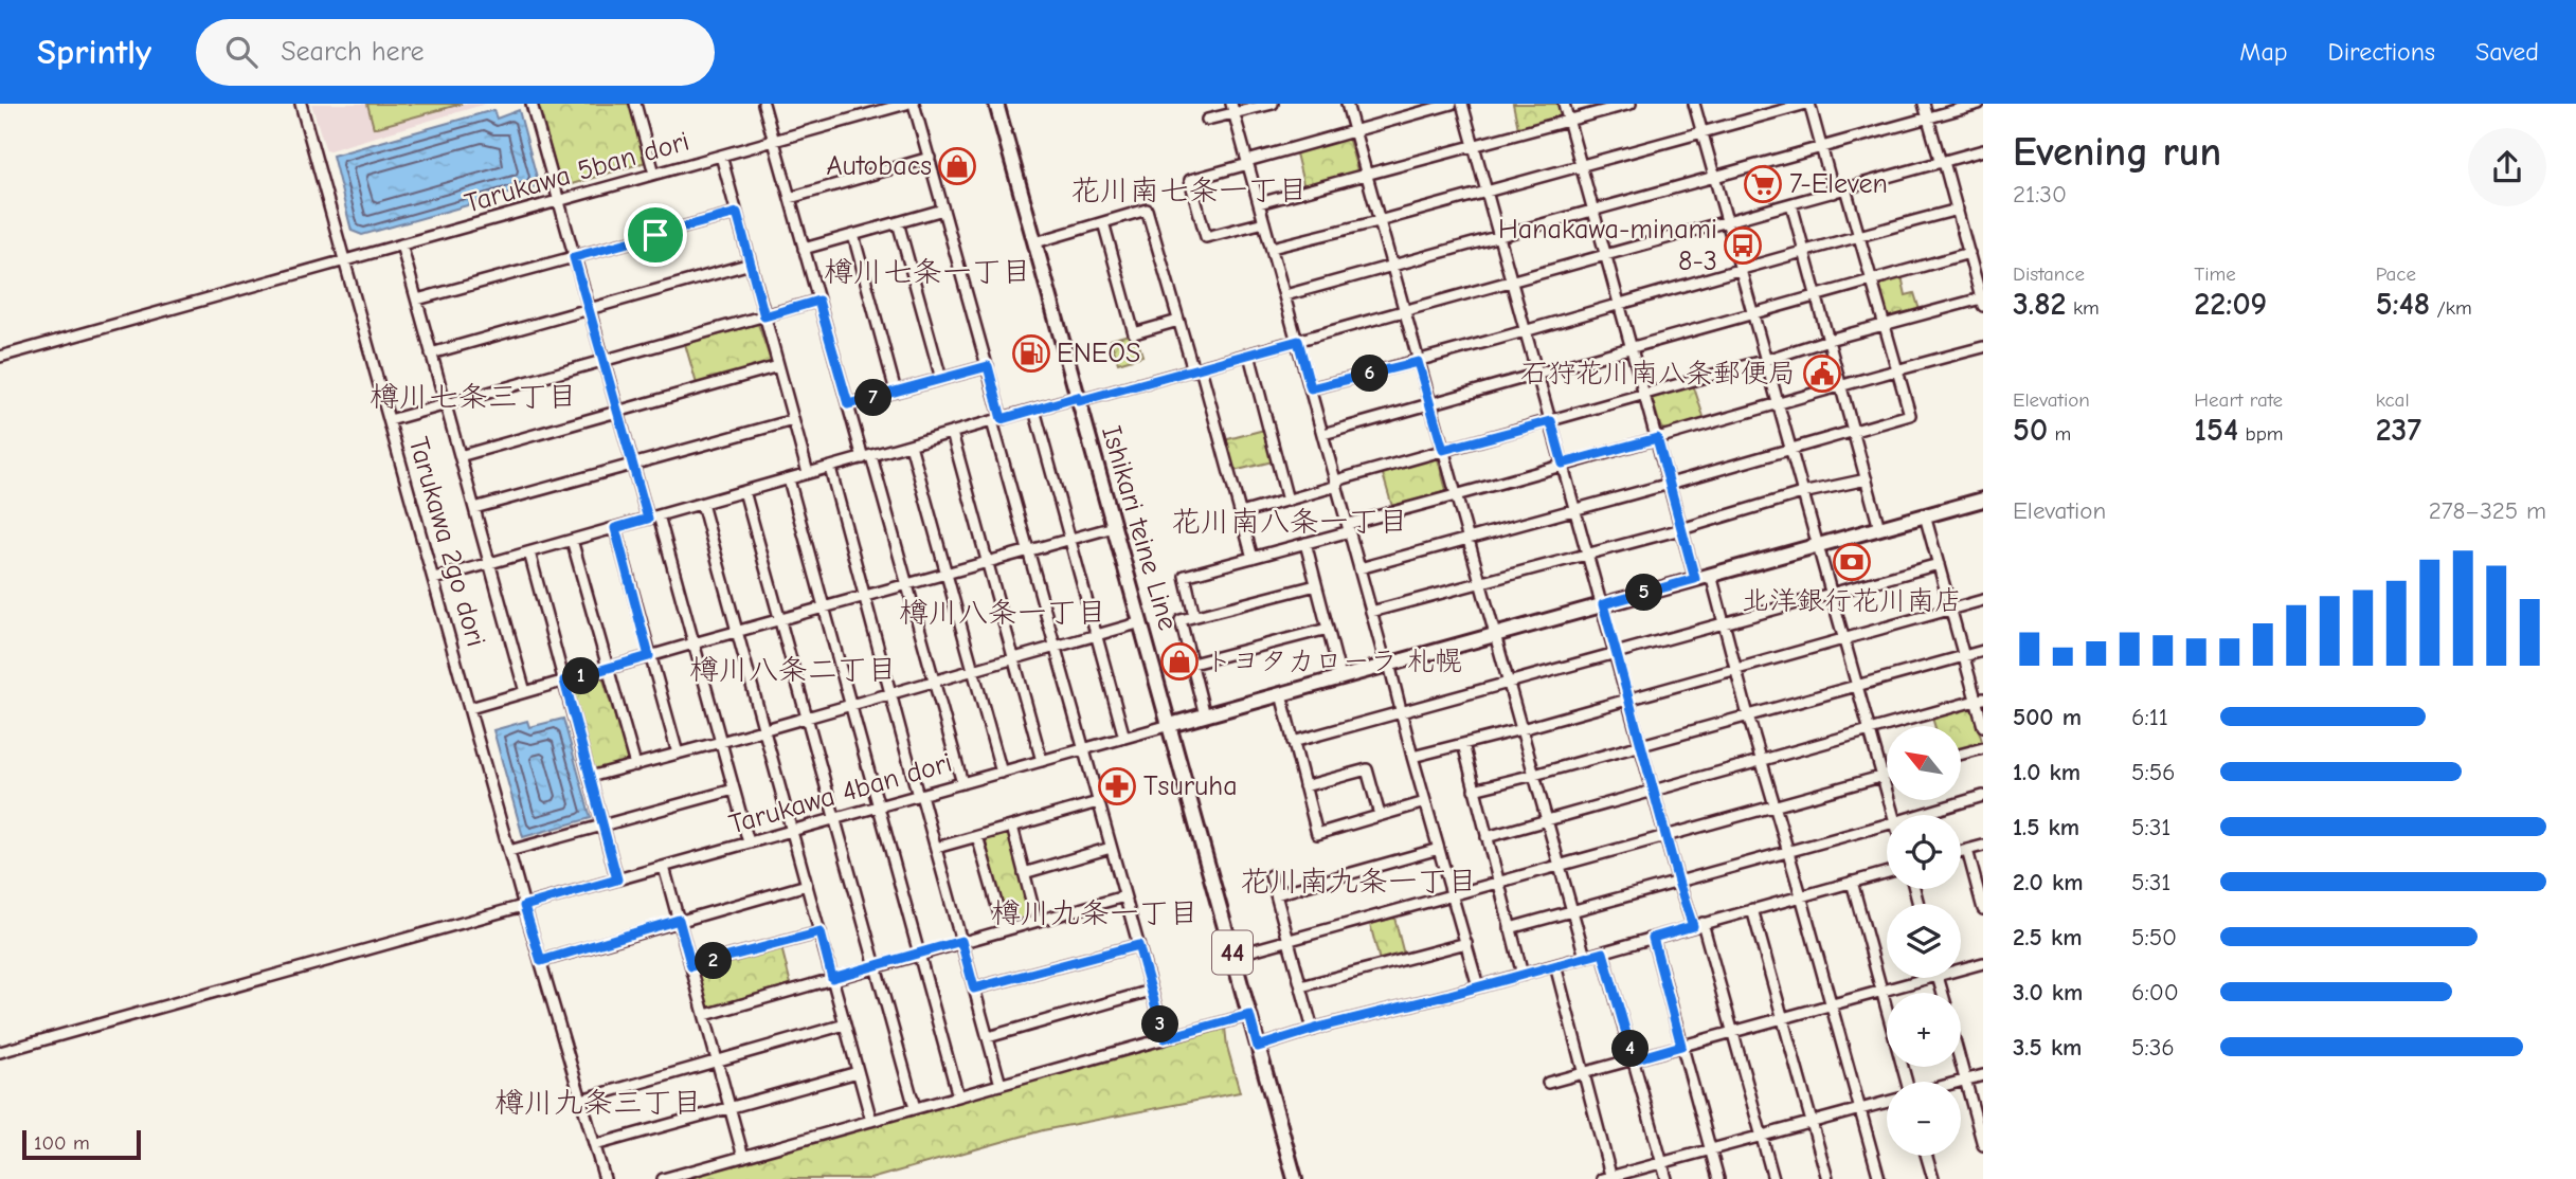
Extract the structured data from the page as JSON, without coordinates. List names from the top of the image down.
{
  "streets": {
    "main road": ["Ishikari teine Line", "44"],
    "street": ["Tarukawa 5ban dori", "Tarukawa 2go dori", "Tarukawa 4ban dori"]
  },
  "crossings": [
    ["Tarukawa 5ban dori", "Tarukawa 2go dori"],
    ["Ishikari teine Line", "Tarukawa 4ban dori"],
    ["Tarukawa 2go dori", "Tarukawa 4ban dori"]
  ],
  "districts": [
    "花川南七条一丁目",
    "樽川七条一丁目",
    "樽川七条三丁目",
    "花川南八条一丁目",
    "樽川八条一丁目",
    "樽川八条二丁目",
    "花川南九条一丁目",
    "樽川九条一丁目",
    "樽川九条三丁目"
  ],
  "places": {
    "shop": ["Autobacs", "トヨタカローラ 札幌"],
    "supermarket": ["7-Eleven"],
    "bus stop": ["Hanakawa-minami 8-3"],
    "fuel station": ["ENEOS"],
    "public building": ["石狩花川南八条郵便局"],
    "bank": ["北洋銀行花川南店"],
    "pharmacy": ["Tsuruha"]
  },
  "scale_bar": "100 m",
  "north": "top left",
  "page": {
    "header": "Sprintly",
    "search": "Search here",
    "nav": ["Map", "Directions", "Saved"],
    "heading": ["Evening run", "21:30"],
    "stats": [
      ["Distance", "3.82 km"],
      ["Time", "22:09"],
      ["Pace", "5:48 /km"],
      ["Elevation", "50 m"],
      ["Heart rate", "154 bpm"],
      ["kcal", "237"]
    ],
    "pins": [
      "6",
      "7",
      "5",
      "1",
      "2",
      "3",
      "4"
    ],
    "chart": ["Elevation", "278–325 m"],
    "list": [
      {
        "name": "500 m",
        "note": "6:11"
      },
      {
        "name": "1.0 km",
        "note": "5:56"
      },
      {
        "name": "1.5 km",
        "note": "5:31"
      },
      {
        "name": "2.0 km",
        "note": "5:31"
      },
      {
        "name": "2.5 km",
        "note": "5:50"
      },
      {
        "name": "3.0 km",
        "note": "6:00"
      },
      {
        "name": "3.5 km",
        "note": "5:36"
      }
    ],
    "map_buttons": ["+", "−"],
    "scale": "100 m"
  }
}
